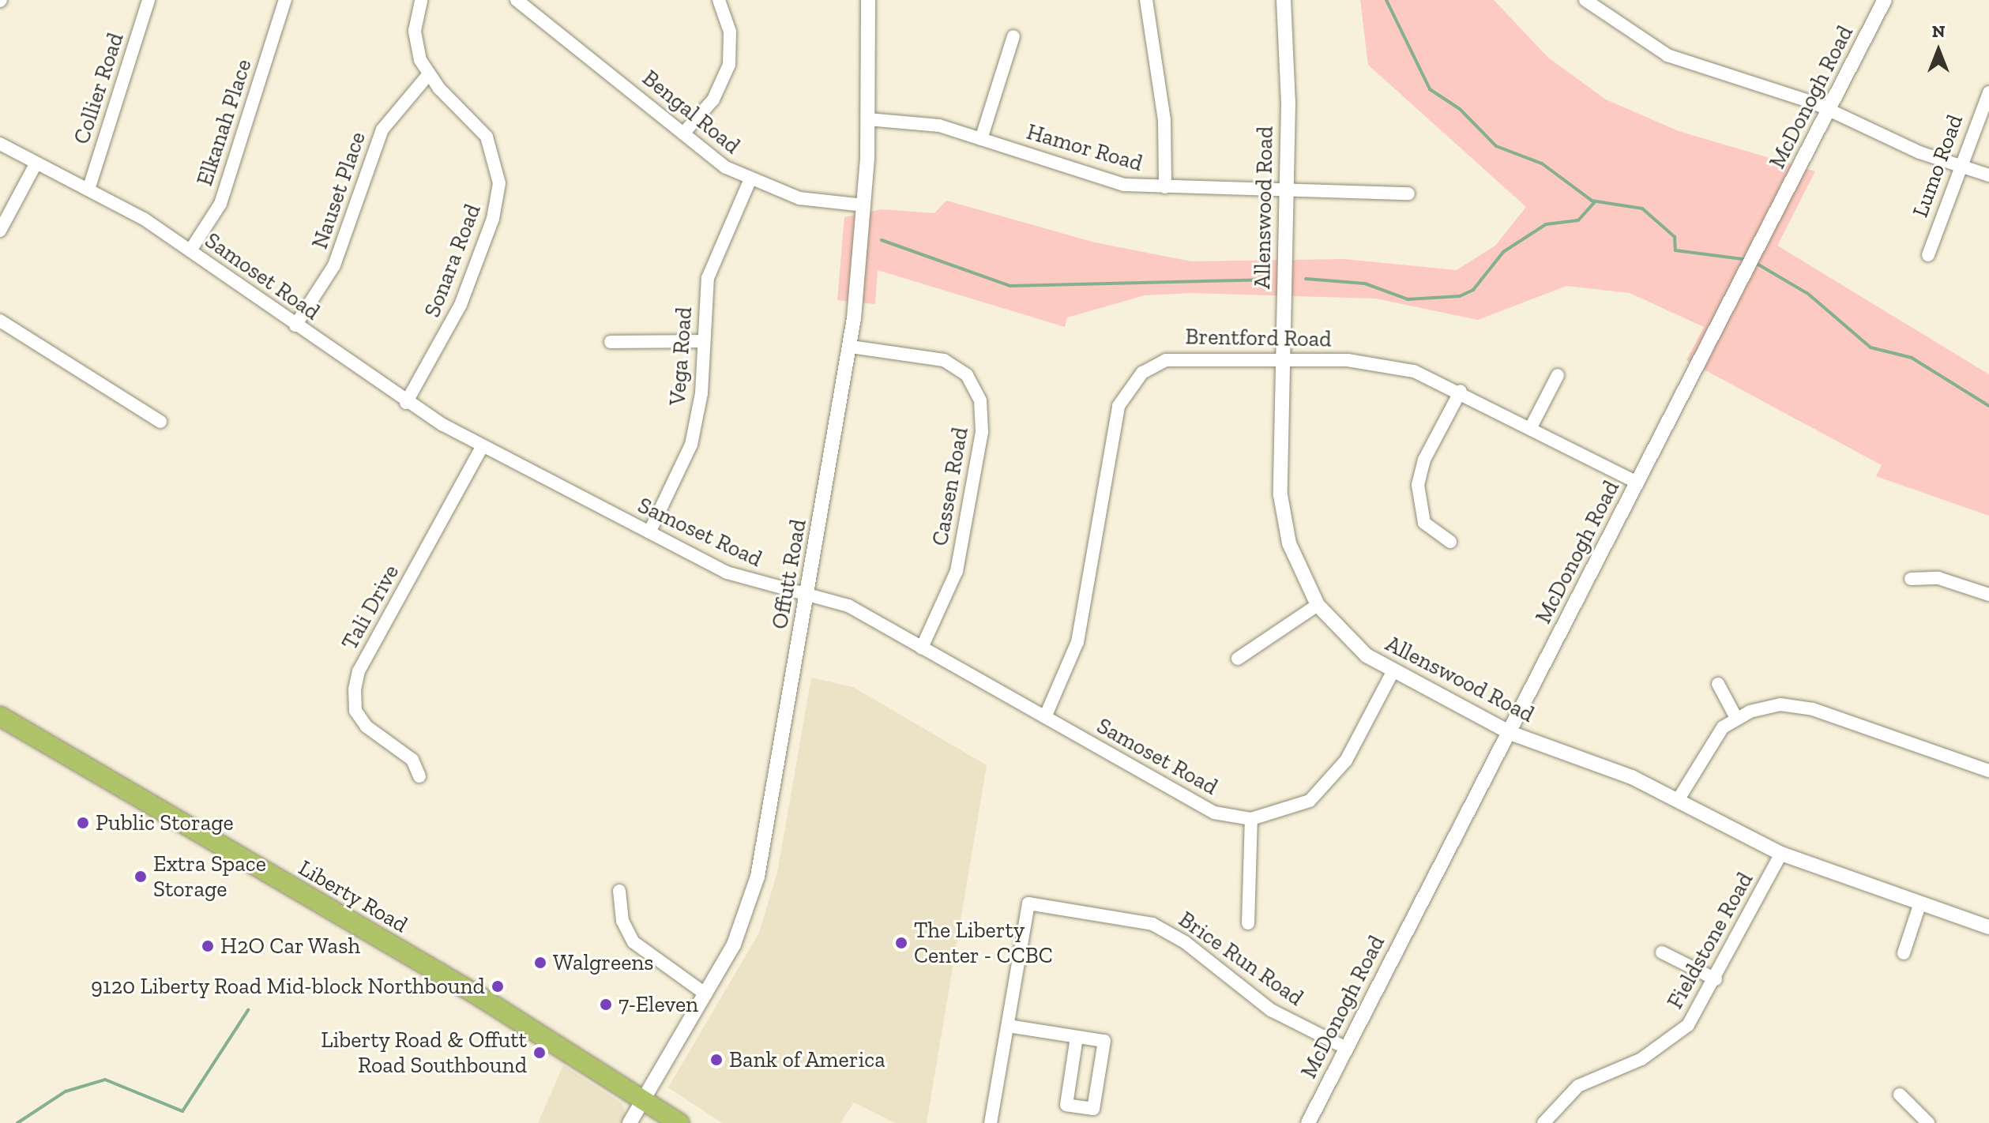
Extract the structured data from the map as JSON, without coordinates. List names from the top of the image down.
{
  "streets": {
    "main road": ["Liberty Road"],
    "street": [
      "Collier Road",
      "McDonogh Road",
      "Bengal Road",
      "Elkanah Place",
      "Hamor Road",
      "Lumo Road",
      "Nauset Place",
      "Allenswood Road",
      "Sonara Road",
      "Samoset Road",
      "Brentford Road",
      "Vega Road",
      "Cassen Road",
      "Offutt Road",
      "Tali Drive",
      "Fieldstone Road",
      "Brice Run Road"
    ]
  },
  "crossings": [
    ["Collier Road", "Samoset Road"],
    ["McDonogh Road", "Allenswood Road"],
    ["McDonogh Road", "Brentford Road"],
    ["McDonogh Road", "Brice Run Road"],
    ["Bengal Road", "Vega Road"],
    ["Bengal Road", "Offutt Road"],
    ["Elkanah Place", "Samoset Road"],
    ["Hamor Road", "Allenswood Road"],
    ["Hamor Road", "Offutt Road"],
    ["Nauset Place", "Sonara Road"],
    ["Nauset Place", "Samoset Road"],
    ["Allenswood Road", "Samoset Road"],
    ["Allenswood Road", "Brentford Road"],
    ["Allenswood Road", "Fieldstone Road"],
    ["Sonara Road", "Samoset Road"],
    ["Samoset Road", "Brentford Road"],
    ["Samoset Road", "Vega Road"],
    ["Samoset Road", "Cassen Road"],
    ["Samoset Road", "Offutt Road"],
    ["Samoset Road", "Tali Drive"],
    ["Cassen Road", "Offutt Road"],
    ["Offutt Road", "Liberty Road"]
  ],
  "places": [
    "Public Storage",
    "Extra Space Storage",
    "The Liberty Center - CCBC",
    "H2O Car Wash",
    "Walgreens",
    "9120 Liberty Road Mid-block Northbound",
    "7-Eleven",
    "Liberty Road & Offutt Road Southbound",
    "Bank of America"
  ],
  "north": "top"
}
